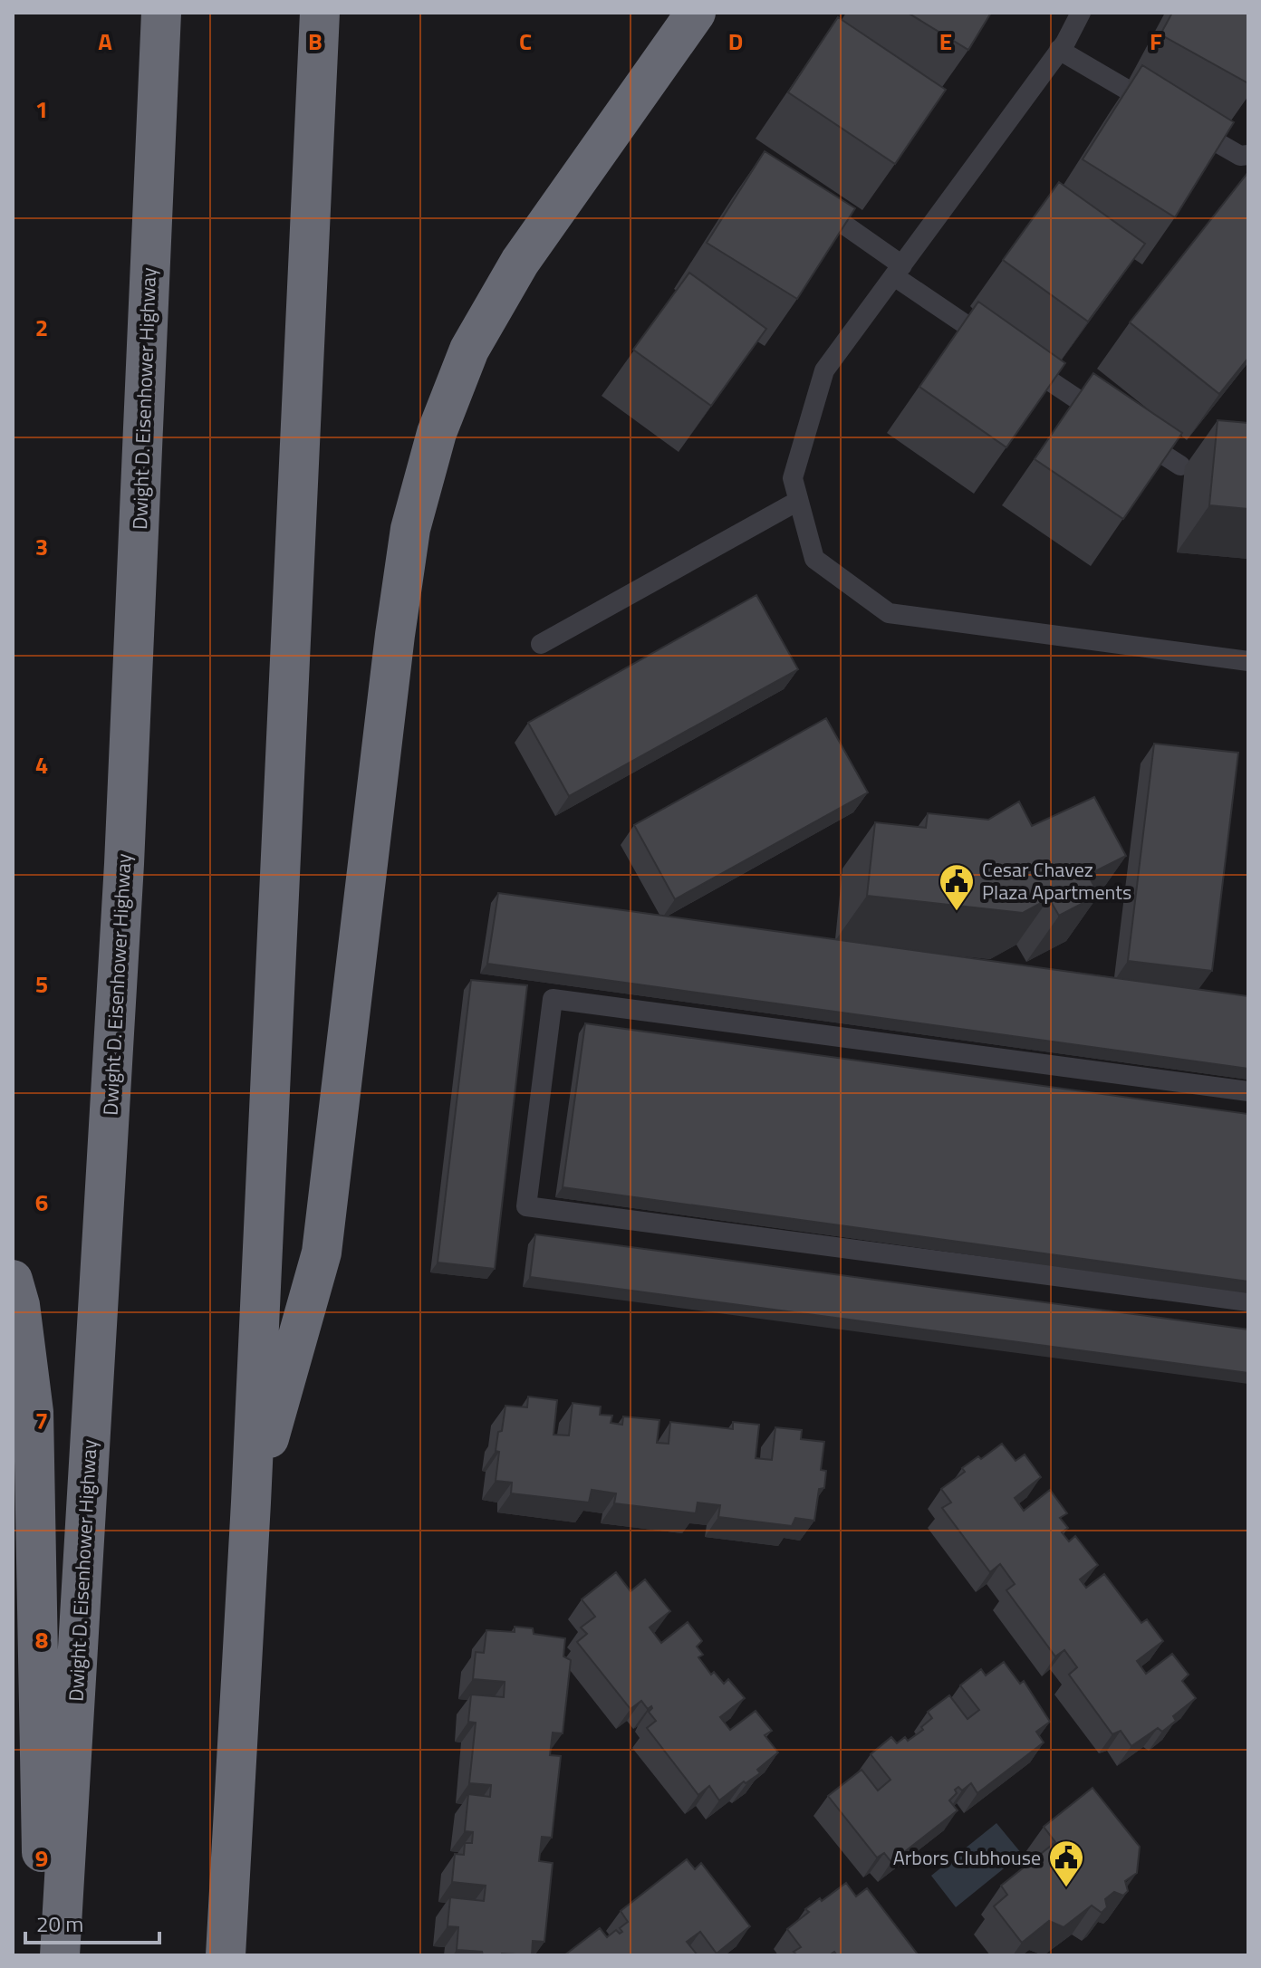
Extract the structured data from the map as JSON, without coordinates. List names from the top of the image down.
{
  "streets": {
    "highway": ["Dwight D. Eisenhower Highway"]
  },
  "places": {
    "public building": ["Cesar Chavez Plaza Apartments", "Arbors Clubhouse"]
  },
  "scale_bar": "20 m",
  "grid": {
    "columns": [
      "A",
      "B",
      "C",
      "D",
      "E",
      "F"
    ],
    "rows": [
      "1",
      "2",
      "3",
      "4",
      "5",
      "6",
      "7",
      "8",
      "9"
    ]
  }
}
